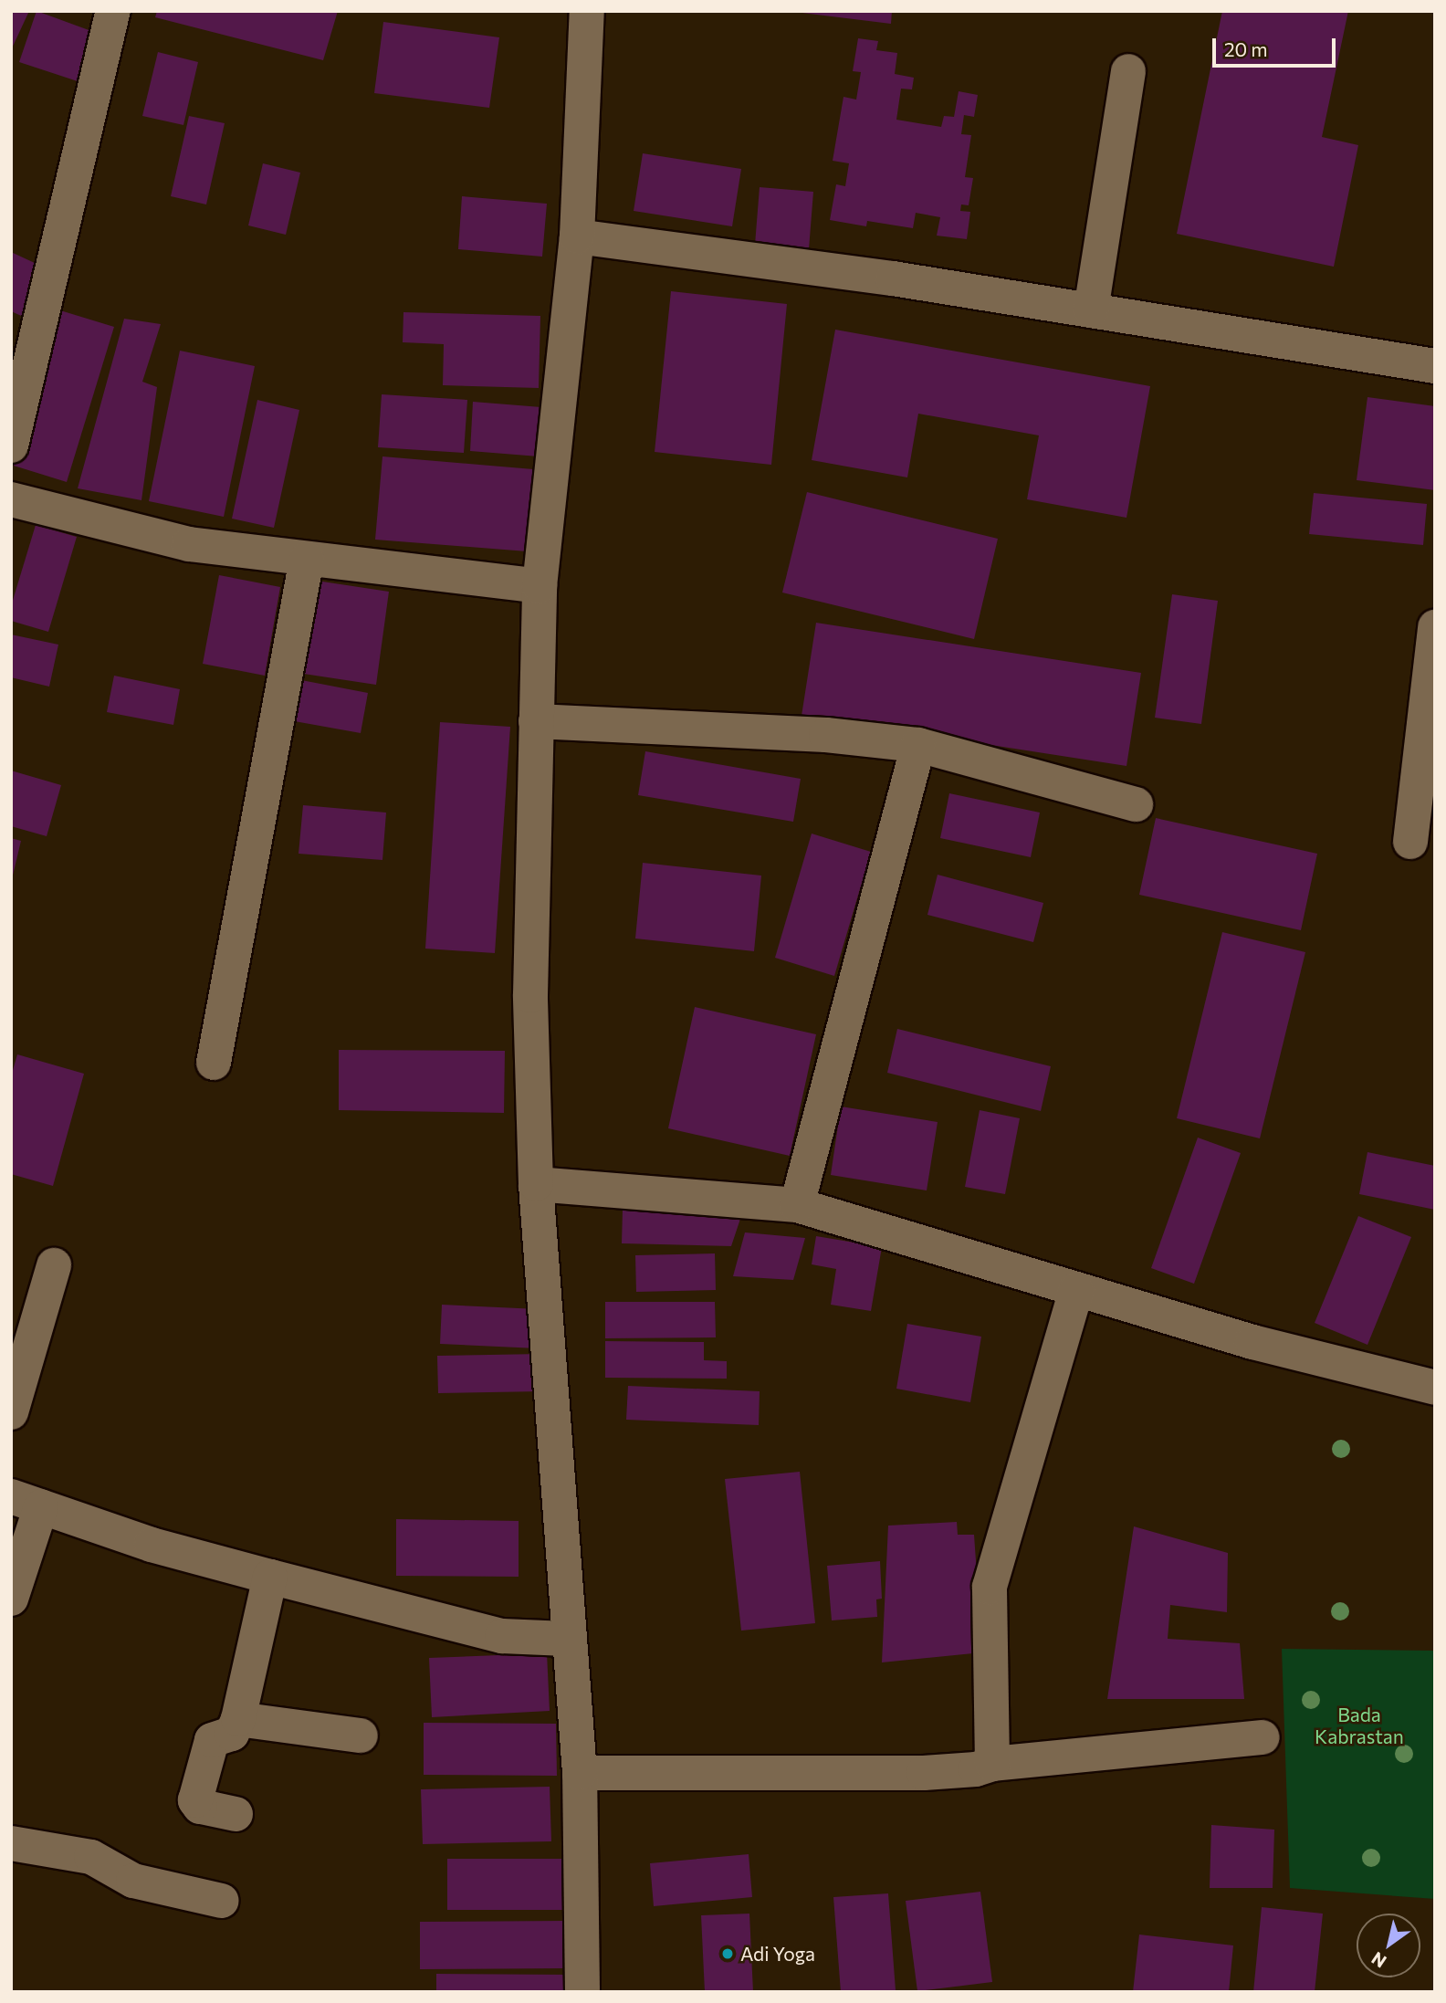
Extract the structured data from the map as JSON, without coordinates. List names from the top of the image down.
{
  "parks": ["Bada Kabrastan"],
  "places": ["Adi Yoga"],
  "scale_bar": "20 m",
  "north": "bottom left"
}
